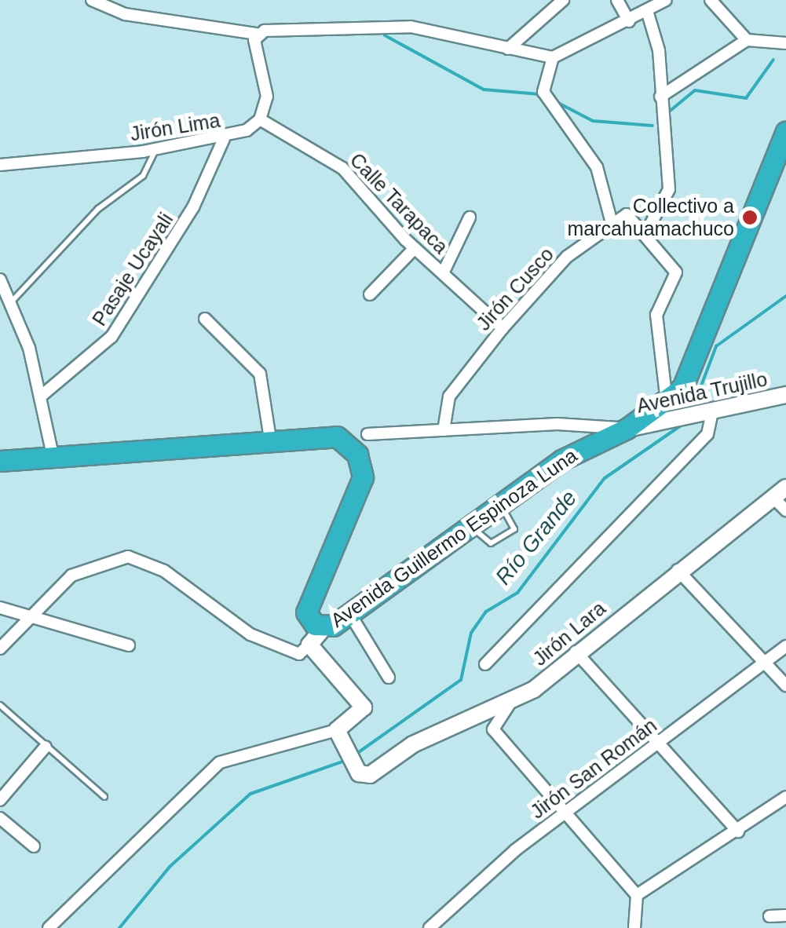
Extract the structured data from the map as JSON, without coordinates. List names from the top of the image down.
{
  "streets": {
    "highway": ["Avenida Guillermo Espinoza Luna"],
    "street": [
      "Jirón Lima",
      "Calle Tarapaca",
      "Pasaje Ucayali",
      "Jirón Cusco",
      "Avenida Trujillo",
      "Jirón Lara",
      "Jirón San Román"
    ]
  },
  "crossings": [
    ["Jirón Lima", "Calle Tarapaca"],
    ["Jirón Lima", "Pasaje Ucayali"],
    ["Calle Tarapaca", "Jirón Cusco"],
    ["Avenida Trujillo", "Avenida Guillermo Espinoza Luna"]
  ],
  "water": ["Río Grande"],
  "places": ["Collectivo a marcahuamachuco"]
}
